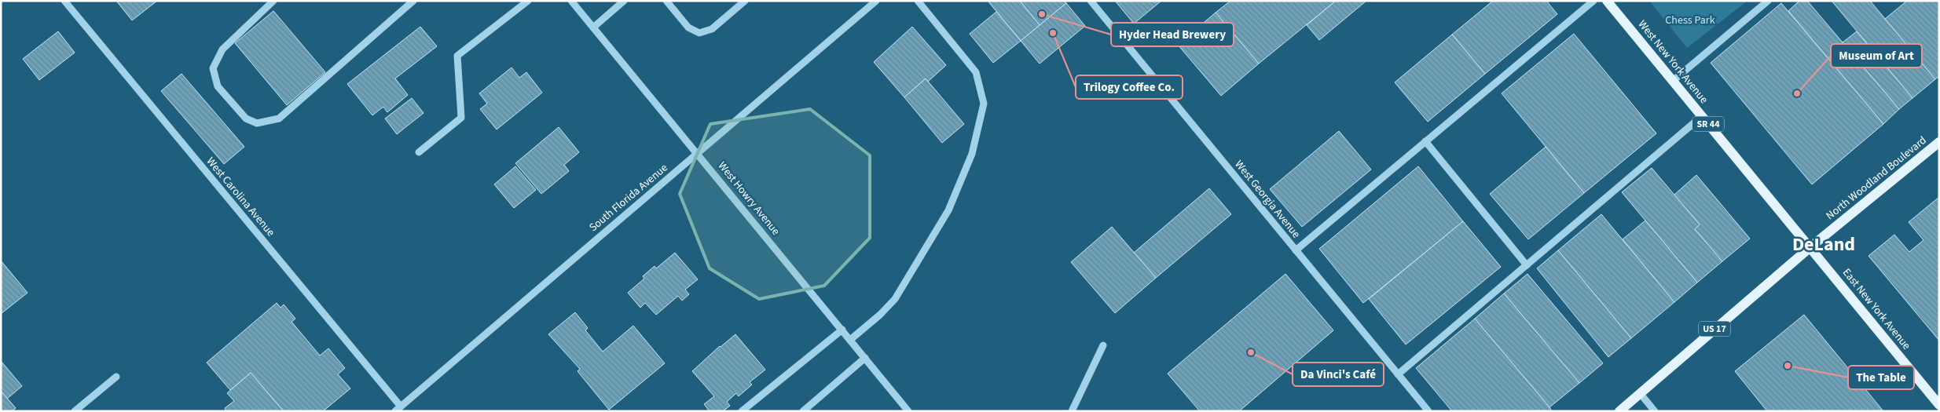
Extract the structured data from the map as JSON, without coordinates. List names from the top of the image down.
{
  "streets": {
    "main road": [
      "West New York Avenue",
      "SR 44",
      "North Woodland Boulevard",
      "East New York Avenue",
      "US 17"
    ],
    "street": [
      "West Carolina Avenue",
      "South Florida Avenue",
      "West Howry Avenue",
      "West Georgia Avenue"
    ]
  },
  "crossings": [
    ["West New York Avenue", "North Woodland Boulevard"],
    ["West New York Avenue", "East New York Avenue"],
    ["West New York Avenue", "US 17"],
    ["North Woodland Boulevard", "East New York Avenue"],
    ["North Woodland Boulevard", "US 17"],
    ["West Carolina Avenue", "South Florida Avenue"],
    ["South Florida Avenue", "West Howry Avenue"],
    ["East New York Avenue", "US 17"]
  ],
  "districts": ["DeLand"],
  "parks": ["Chess Park"],
  "places": [
    "Hyder Head Brewery",
    "Trilogy Coffee Co.",
    "Museum of Art",
    "Da Vinci's Café",
    "The Table"
  ]
}
